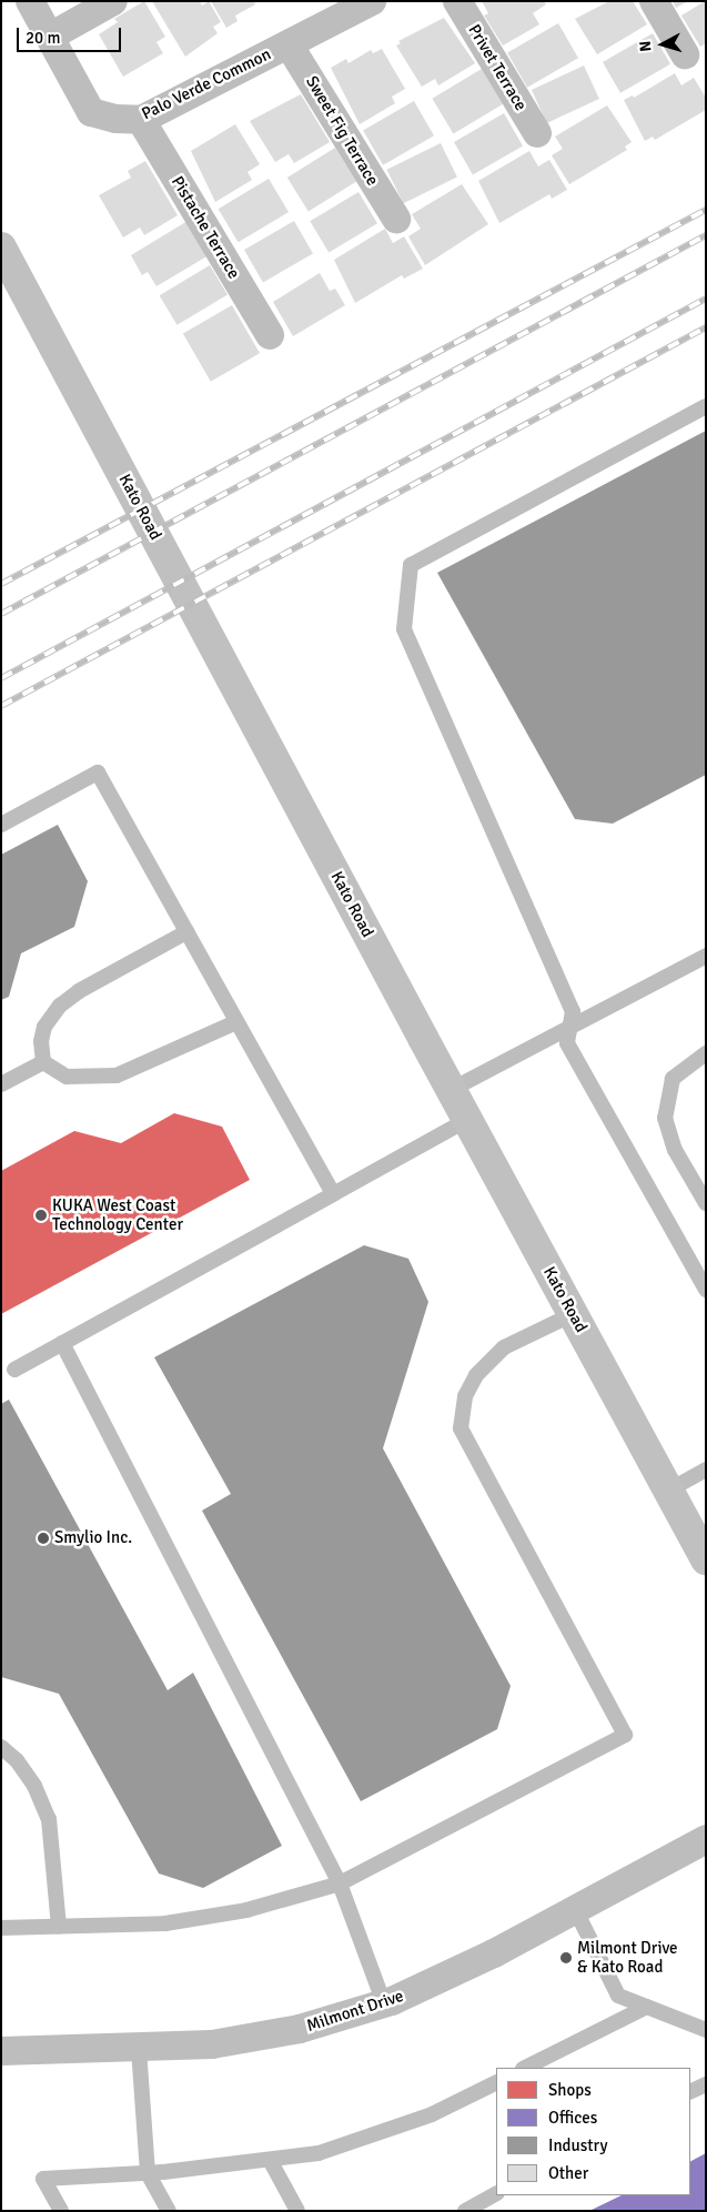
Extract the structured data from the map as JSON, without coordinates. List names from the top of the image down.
{
  "streets": {
    "street": [
      "Privet Terrace",
      "Palo Verde Common",
      "Sweet Fig Terrace",
      "Pistache Terrace",
      "Kato Road",
      "Milmont Drive"
    ]
  },
  "crossings": [
    ["Palo Verde Common", "Sweet Fig Terrace"],
    ["Palo Verde Common", "Pistache Terrace"]
  ],
  "places": ["KUKA West Coast Technology Center", "Smylio Inc.", "Milmont Drive & Kato Road"],
  "legend": [
    "Shops",
    "Offices",
    "Industry",
    "Other"
  ],
  "scale_bar": "20 m",
  "north": "left"
}
